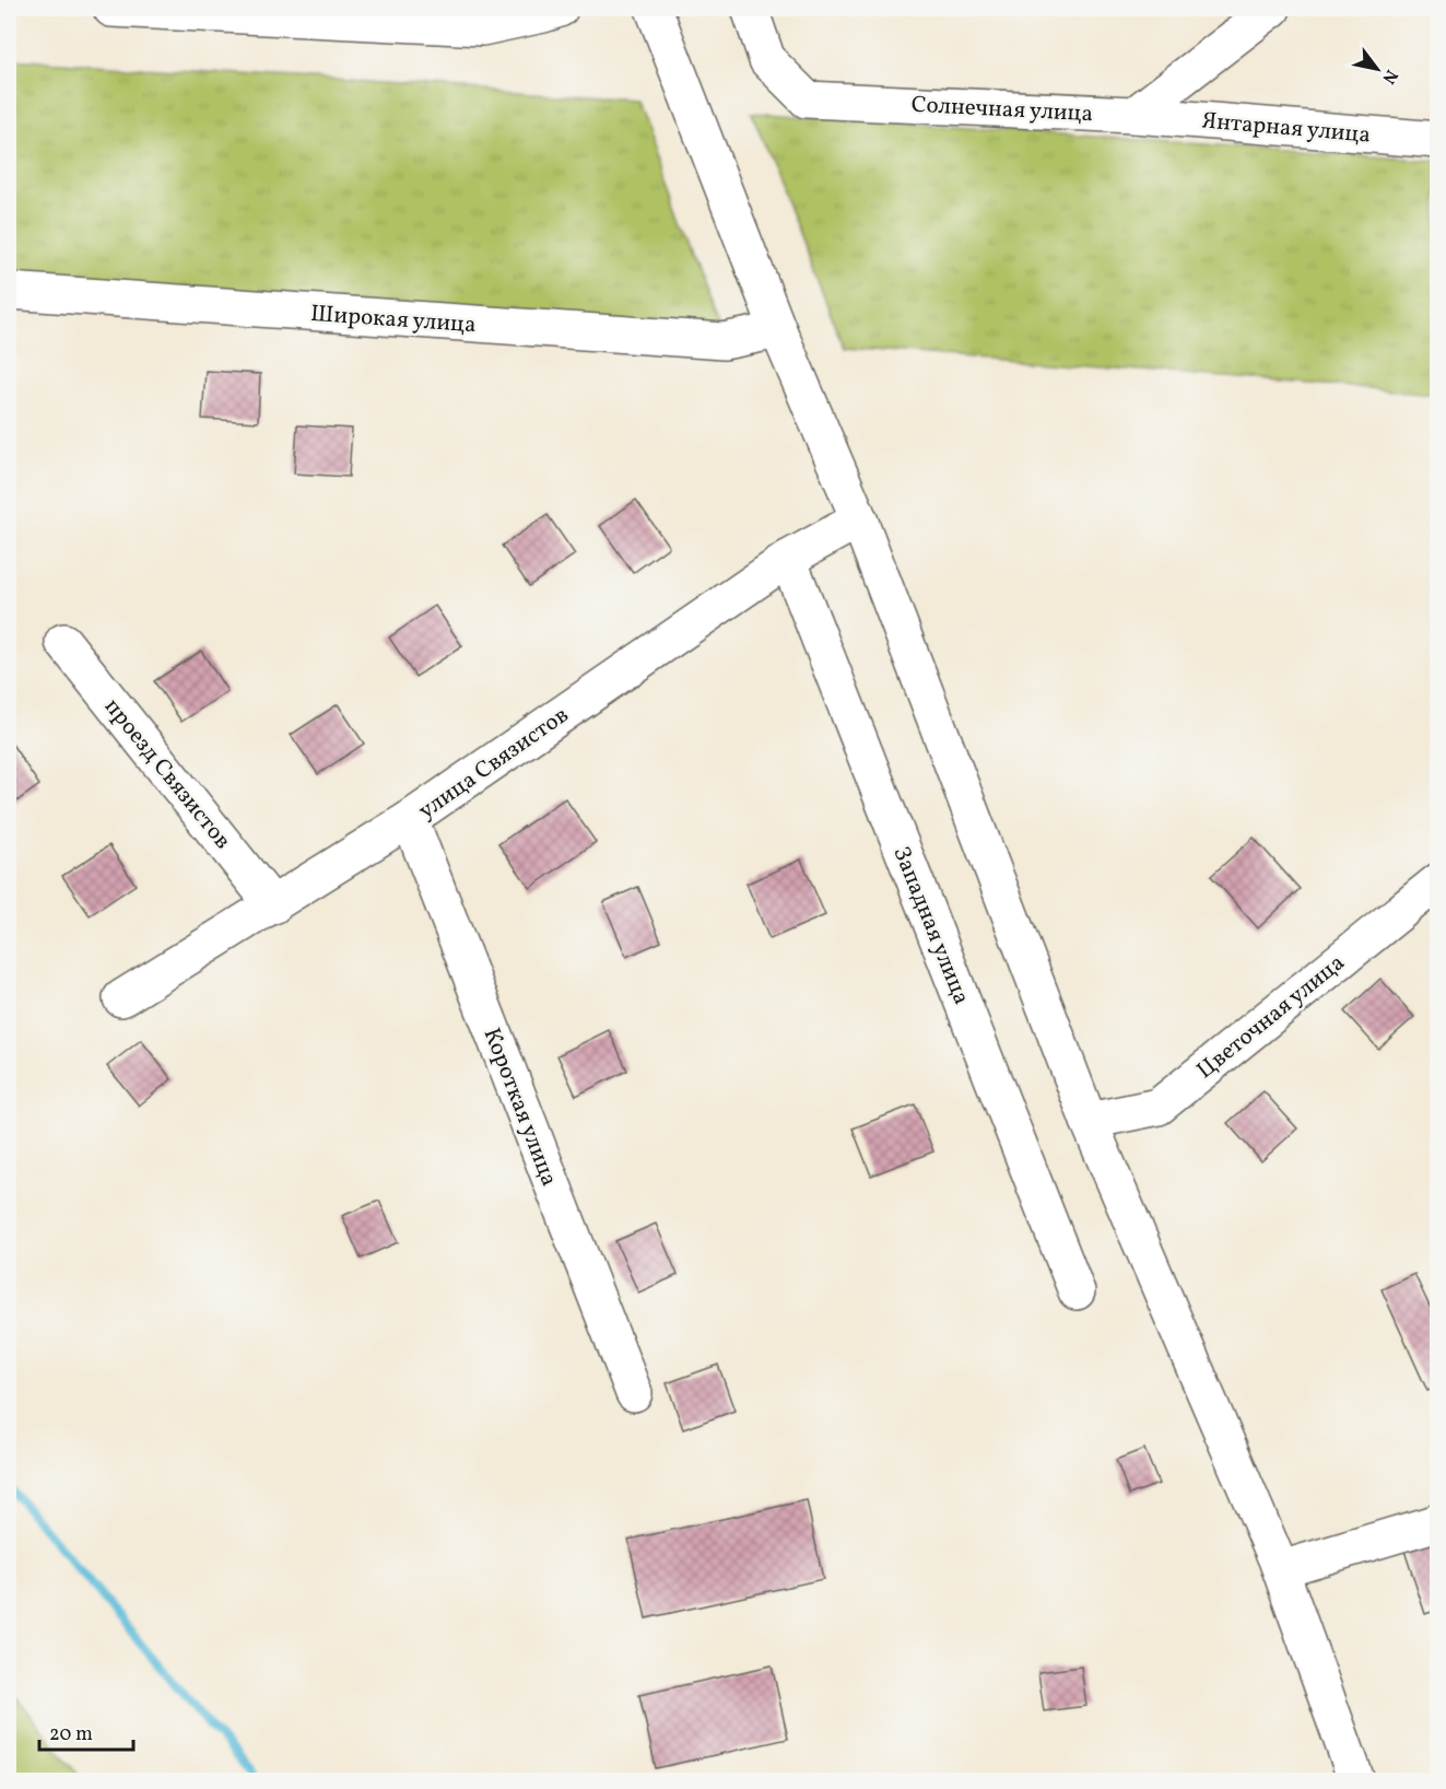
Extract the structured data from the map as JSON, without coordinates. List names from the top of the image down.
{
  "streets": {
    "street": [
      "Солнечная улица",
      "Янтарная улица",
      "Широкая улица",
      "улица Связистов",
      "проезд Связистов",
      "Западная улица",
      "Цветочная улица",
      "Короткая улица"
    ]
  },
  "crossings": [
    ["Солнечная улица", "Янтарная улица"],
    ["улица Связистов", "проезд Связистов"],
    ["улица Связистов", "Западная улица"],
    ["улица Связистов", "Короткая улица"]
  ],
  "scale_bar": "20 m",
  "north": "bottom right"
}
